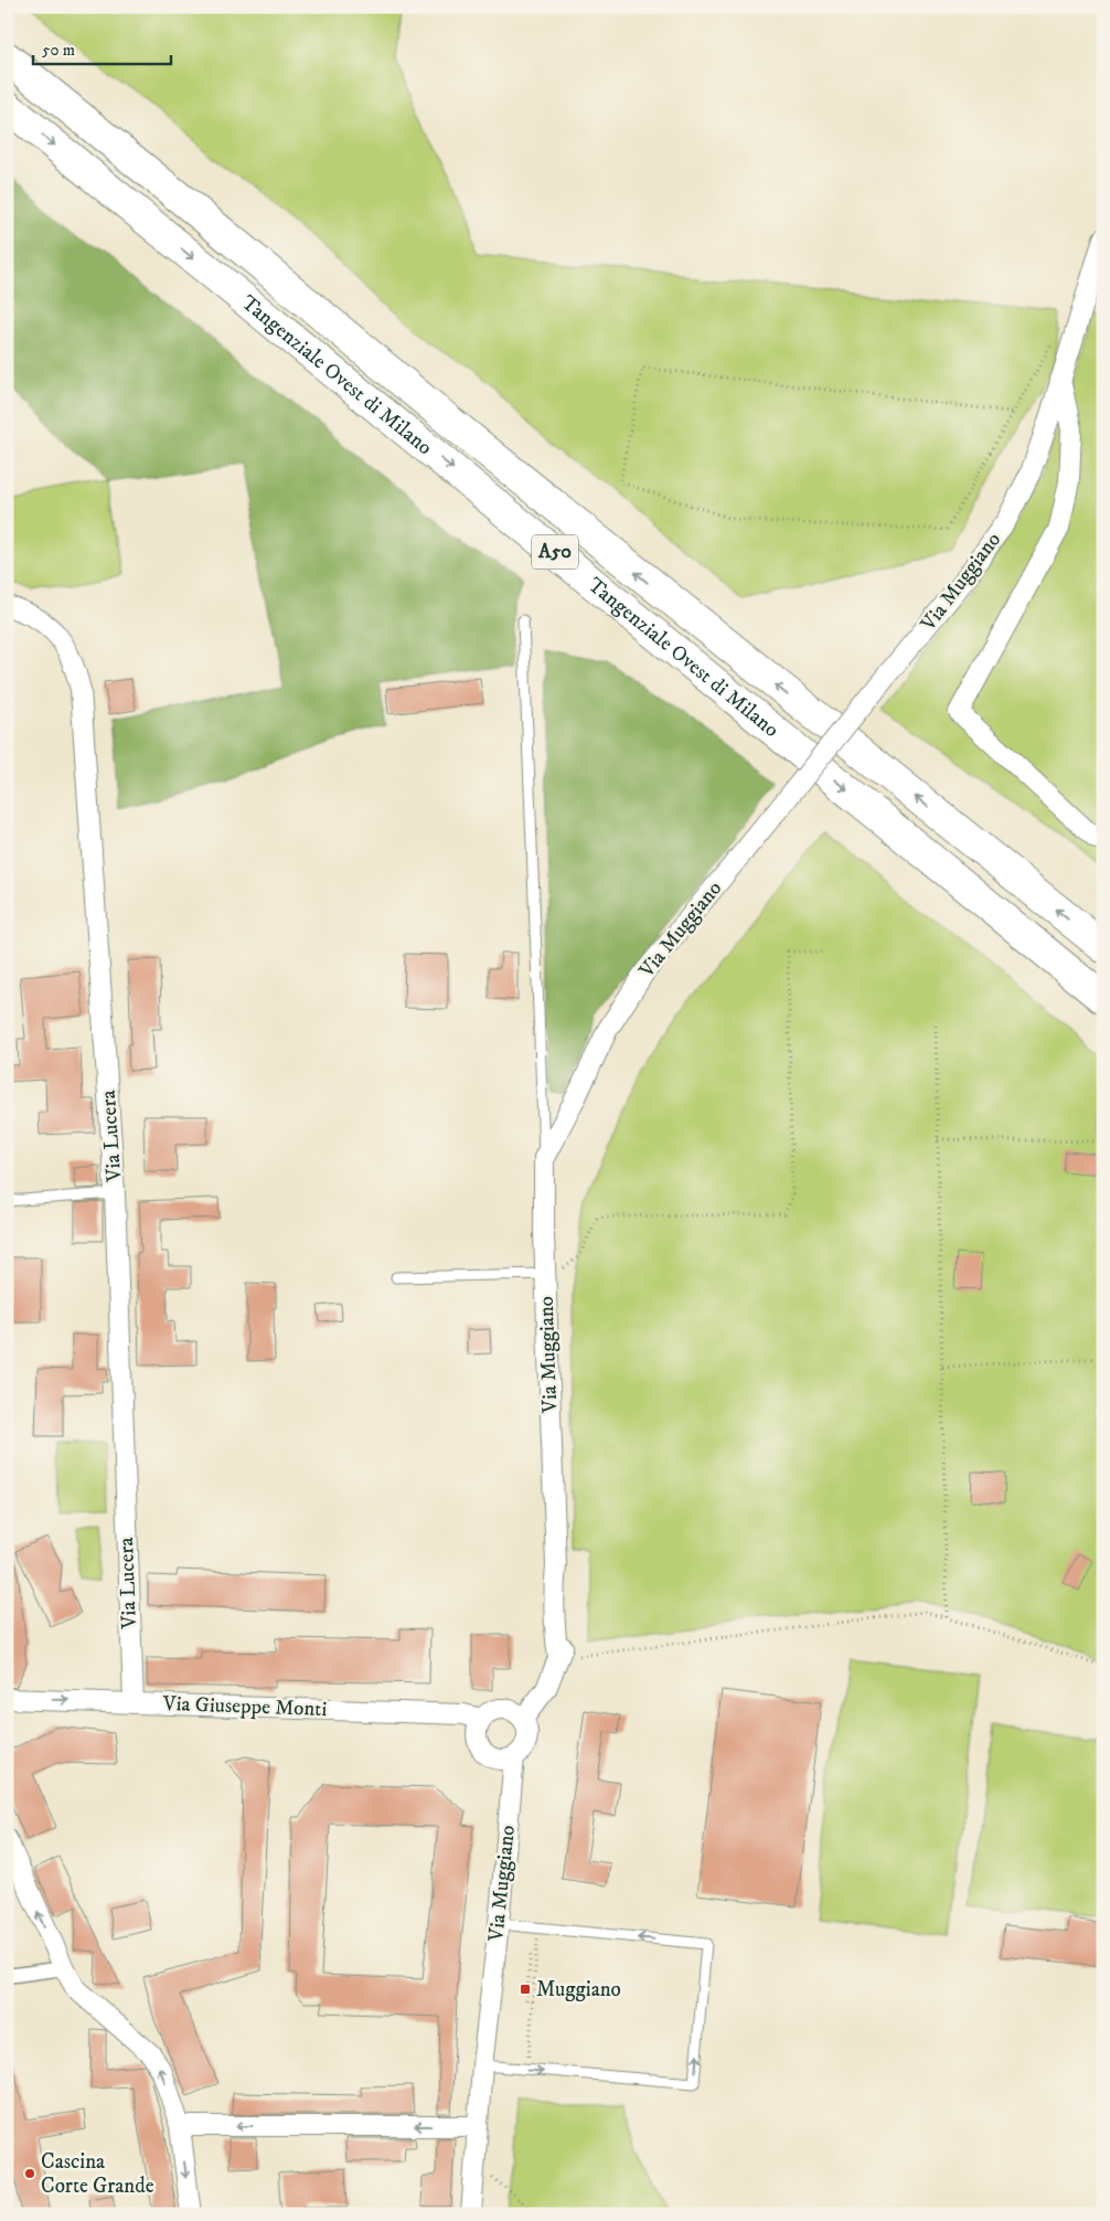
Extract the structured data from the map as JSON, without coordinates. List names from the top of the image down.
{
  "streets": {
    "highway": ["Tangenziale Ovest di Milano", "A50"],
    "street": ["Via Muggiano", "Via Lucera", "Via Giuseppe Monti"]
  },
  "crossings": [
    ["Via Muggiano", "Via Giuseppe Monti"],
    ["Via Lucera", "Via Giuseppe Monti"]
  ],
  "places": {
    "transit": ["Muggiano"],
    "other": ["Cascina Corte Grande"]
  },
  "scale_bar": "50 m"
}
